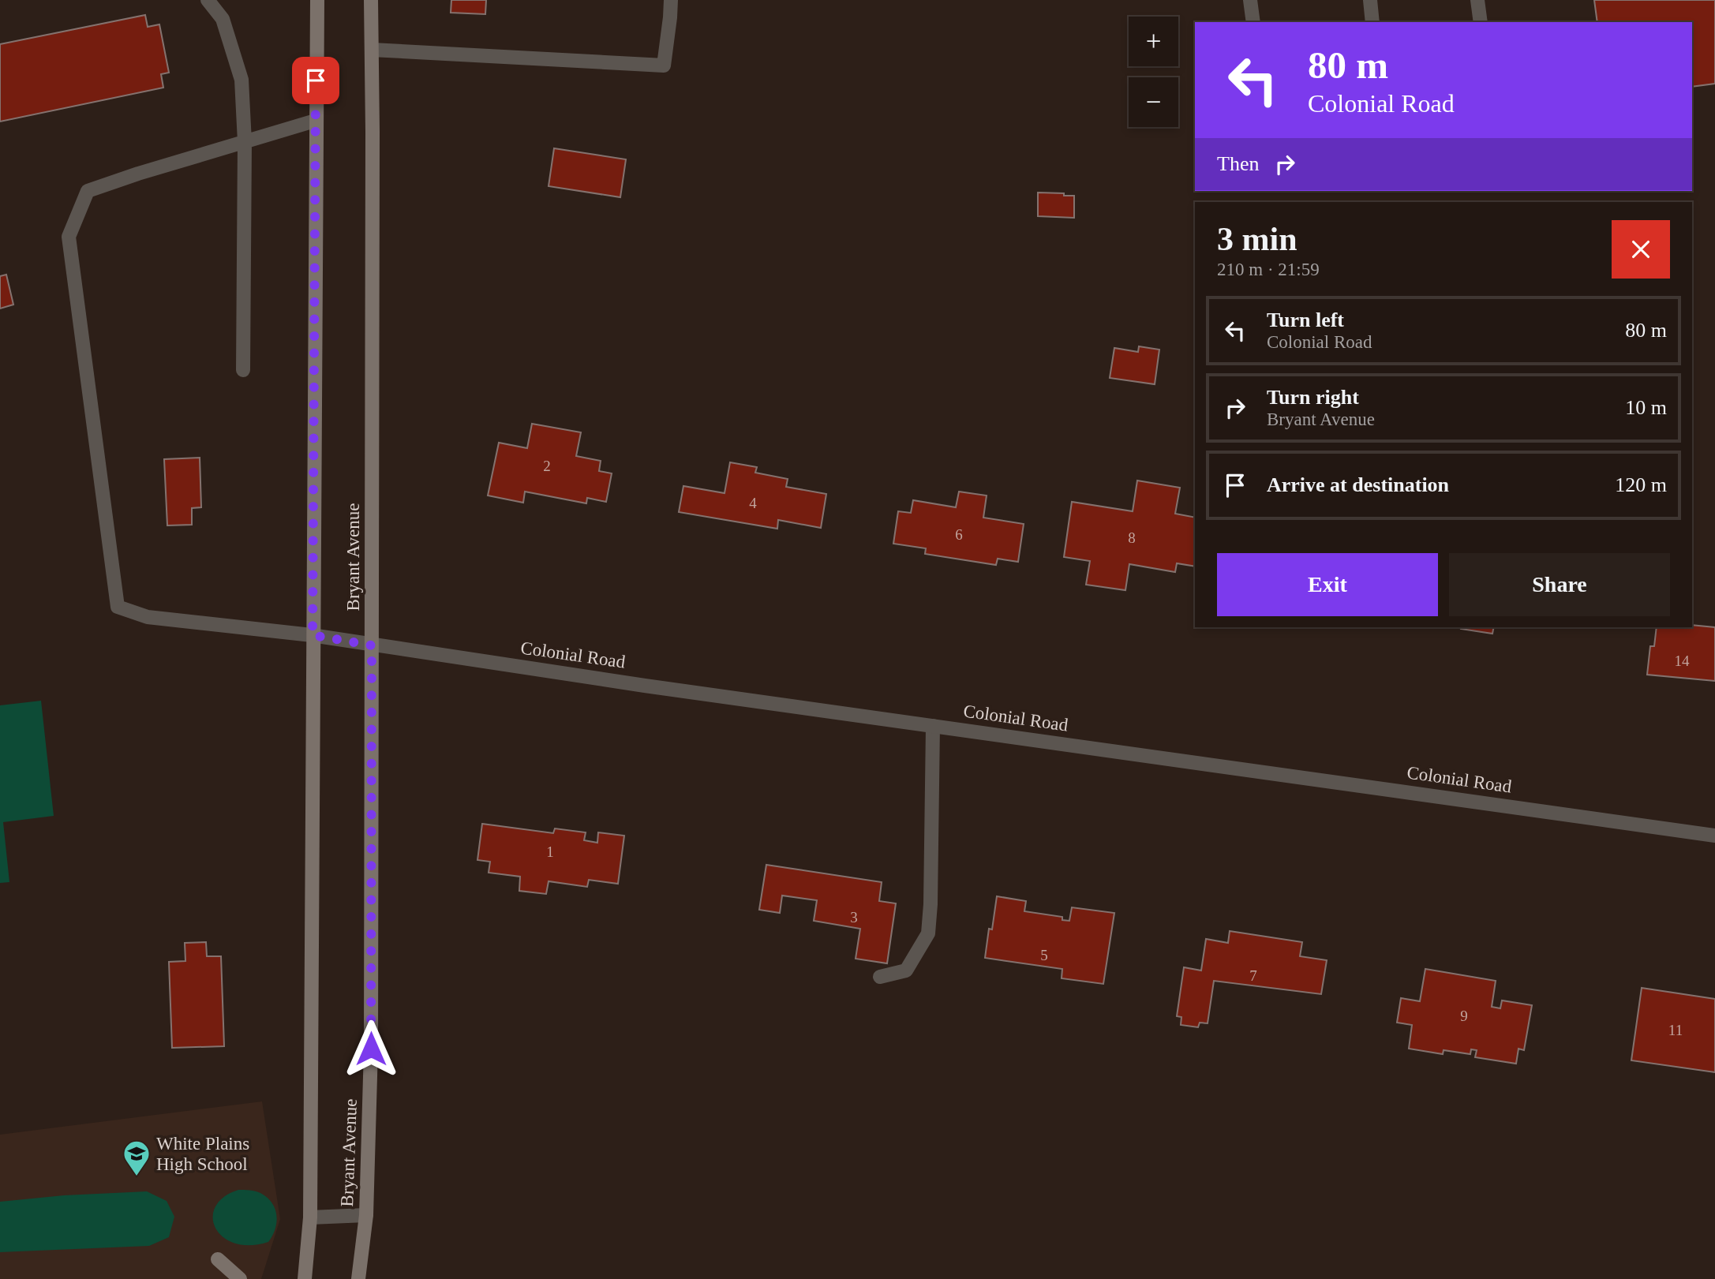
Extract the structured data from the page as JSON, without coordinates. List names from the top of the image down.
{
  "streets": {
    "main road": ["Bryant Avenue"],
    "street": ["Colonial Road"]
  },
  "crossings": [
    ["Bryant Avenue", "Colonial Road"]
  ],
  "places": {
    "school or university": ["White Plains High School"]
  },
  "house_numbers": [
    "2",
    "4",
    "6",
    "8",
    "14",
    "1",
    "3",
    "5",
    "7",
    "9",
    "11"
  ],
  "page": {
    "map_buttons": ["+", "−"],
    "turn": ["80 m", "Colonial Road"],
    "then": "Then",
    "heading": ["3 min", "210 m · 21:59"],
    "list": [
      {
        "name": "Turn left",
        "note": "Colonial Road",
        "value": "80 m"
      },
      {
        "name": "Turn right",
        "note": "Bryant Avenue",
        "value": "10 m"
      },
      {
        "name": "Arrive at destination",
        "value": "120 m"
      }
    ],
    "buttons": ["Exit", "Share"]
  }
}
